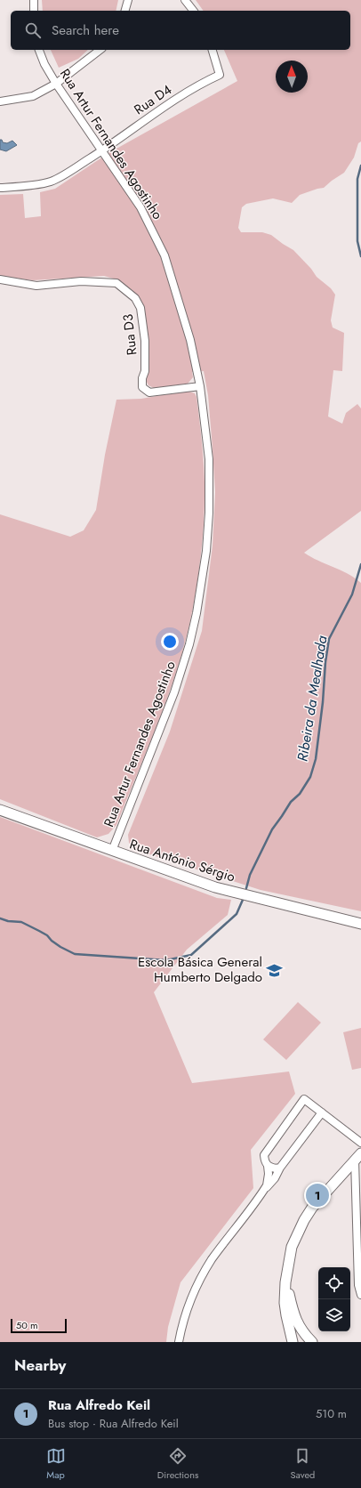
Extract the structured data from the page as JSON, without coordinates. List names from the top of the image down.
{
  "streets": {
    "street": [
      "Rua D4",
      "Rua Artur Fernandes Agostinho",
      "Rua D3",
      "Rua António Sérgio"
    ]
  },
  "crossings": [
    ["Rua D4", "Rua Artur Fernandes Agostinho"],
    ["Rua Artur Fernandes Agostinho", "Rua D3"],
    ["Rua Artur Fernandes Agostinho", "Rua António Sérgio"]
  ],
  "water": ["Ribeira da Mealhada"],
  "places": {
    "school or university": ["Escola Básica General Humberto Delgado"]
  },
  "scale_bar": "50 m",
  "north": "top",
  "page": {
    "search": "Search here",
    "pins": "1",
    "scale": "50 m",
    "heading": "Nearby",
    "list": [
      {
        "mark": "1",
        "name": "Rua Alfredo Keil",
        "note": "Bus stop · Rua Alfredo Keil",
        "value": "510 m"
      }
    ],
    "nav": ["Map", "Directions", "Saved"]
  }
}
